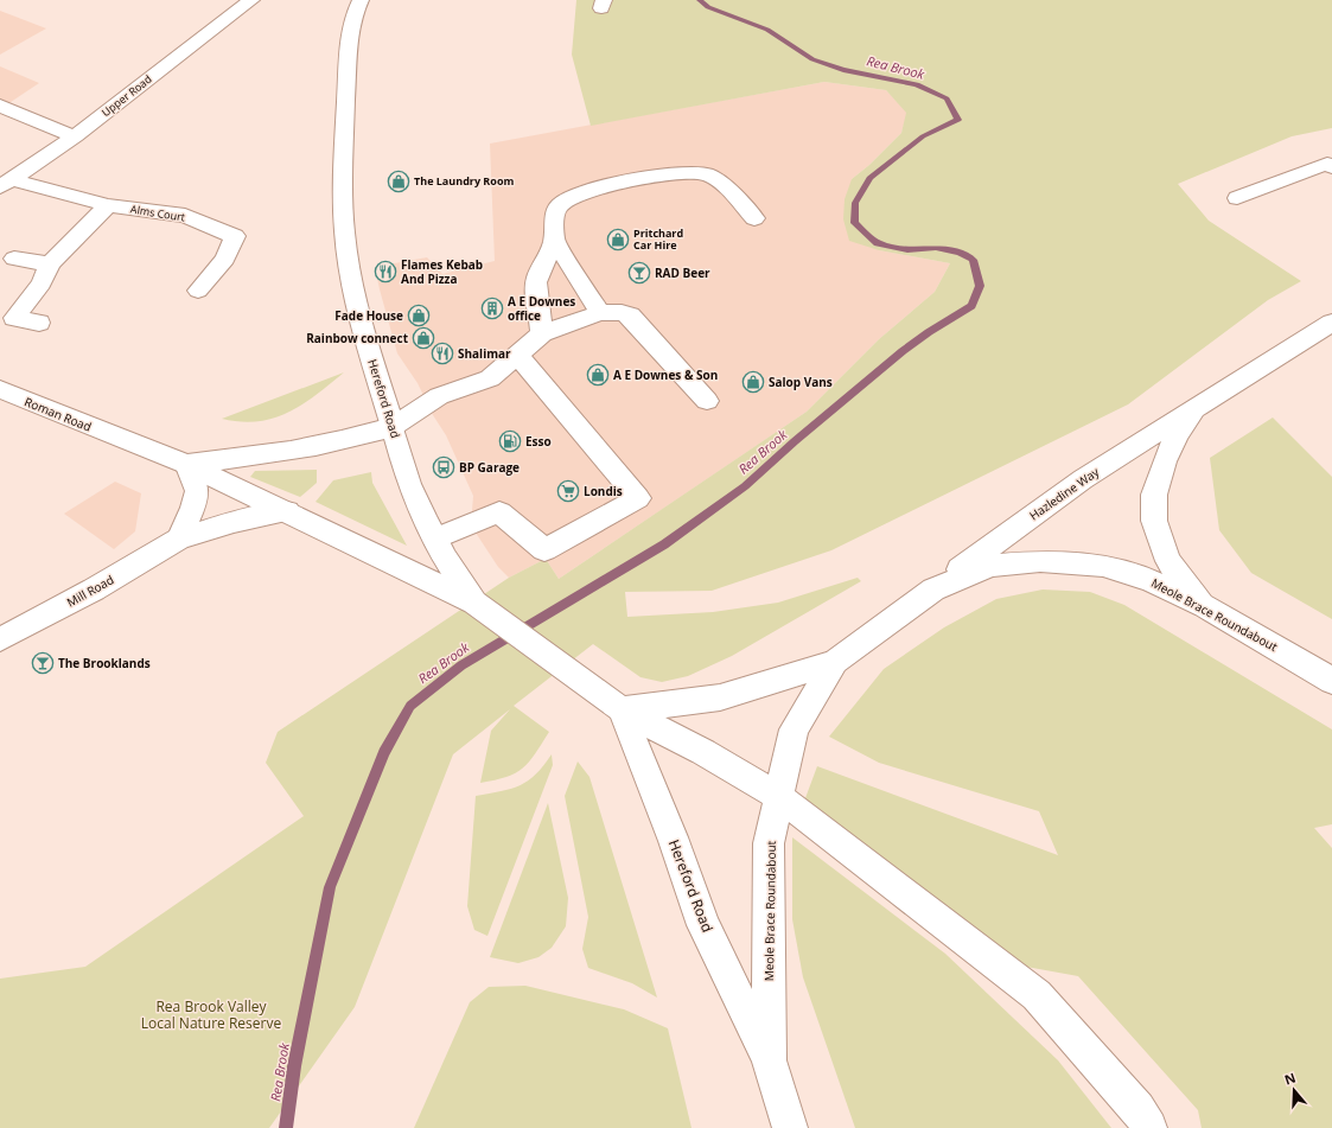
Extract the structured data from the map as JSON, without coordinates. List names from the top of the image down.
{
  "streets": {
    "main road": [
      "Upper Road",
      "Alms Court",
      "Hereford Road",
      "Roman Road",
      "Hazledine Way",
      "Mill Road",
      "Meole Brace Roundabout"
    ]
  },
  "crossings": [
    ["Upper Road", "Alms Court"],
    ["Hereford Road", "Roman Road"],
    ["Hereford Road", "Meole Brace Roundabout"],
    ["Roman Road", "Mill Road"],
    ["Hazledine Way", "Meole Brace Roundabout"]
  ],
  "water": ["Rea Brook"],
  "parks": ["Rea Brook Valley Local Nature Reserve"],
  "places": {
    "shop": [
      "The Laundry Room",
      "Pritchard Car Hire",
      "Fade House",
      "Rainbow connect",
      "A E Downes & Son",
      "Salop Vans"
    ],
    "restaurant": ["Flames Kebab And Pizza", "Shalimar"],
    "bar": ["RAD Beer", "The Brooklands"],
    "building": ["A E Downes office"],
    "fuel station": ["Esso"],
    "bus stop": ["BP Garage"],
    "supermarket": ["Londis"]
  },
  "north": "top"
}
